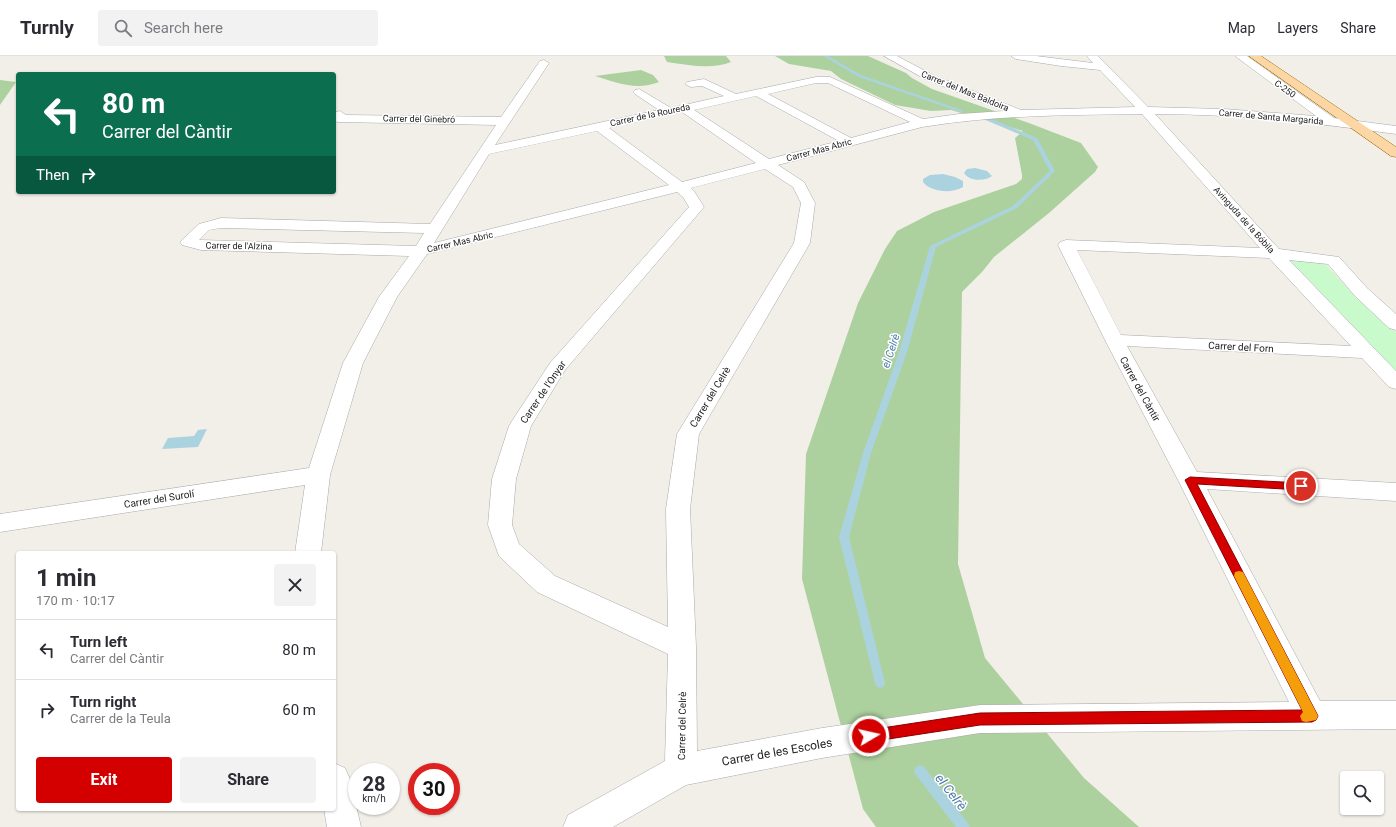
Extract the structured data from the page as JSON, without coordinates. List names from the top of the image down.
{
  "streets": {
    "main road": ["C-250"],
    "street": [
      "Carrer del Mas Baldoira",
      "Carrer de la Roureda",
      "Carrer de Santa Margarida",
      "Carrer del Ginebró",
      "Carrer Mas Abric",
      "Avinguda de la Bóbila",
      "Carrer de l'Alzina",
      "Carrer del Forn",
      "Carrer del Càntir",
      "Carrer de l'Onyar",
      "Carrer del Celrè",
      "Carrer del Surolí",
      "Carrer de les Escoles"
    ]
  },
  "crossings": [
    ["C-250", "Carrer de Santa Margarida"],
    ["Carrer del Mas Baldoira", "Carrer Mas Abric"],
    ["Carrer de la Roureda", "Carrer Mas Abric"],
    ["Carrer de la Roureda", "Carrer de l'Onyar"],
    ["Carrer de la Roureda", "Carrer del Celrè"],
    ["Carrer de Santa Margarida", "Carrer Mas Abric"],
    ["Carrer de Santa Margarida", "Avinguda de la Bóbila"],
    ["Carrer Mas Abric", "Avinguda de la Bóbila"],
    ["Carrer Mas Abric", "Carrer de l'Alzina"],
    ["Carrer Mas Abric", "Carrer de l'Onyar"],
    ["Carrer Mas Abric", "Carrer del Celrè"],
    ["Avinguda de la Bóbila", "Carrer del Forn"],
    ["Avinguda de la Bóbila", "Carrer del Càntir"],
    ["Carrer del Forn", "Carrer del Càntir"],
    ["Carrer del Càntir", "Carrer de les Escoles"],
    ["Carrer de l'Onyar", "Carrer del Celrè"],
    ["Carrer del Celrè", "Carrer de les Escoles"]
  ],
  "water": ["el Celrè"],
  "page": {
    "header": "Turnly",
    "search": "Search here",
    "nav": ["Map", "Layers", "Share"],
    "turn": ["80 m", "Carrer del Càntir"],
    "then": "Then",
    "heading": ["1 min", "170 m · 10:17"],
    "list": [
      {
        "name": "Turn left",
        "note": "Carrer del Càntir",
        "value": "80 m"
      },
      {
        "name": "Turn right",
        "note": "Carrer de la Teula",
        "value": "60 m"
      }
    ],
    "buttons": ["Exit", "Share"],
    "speed": "28 km/h",
    "limit": "30"
  }
}
